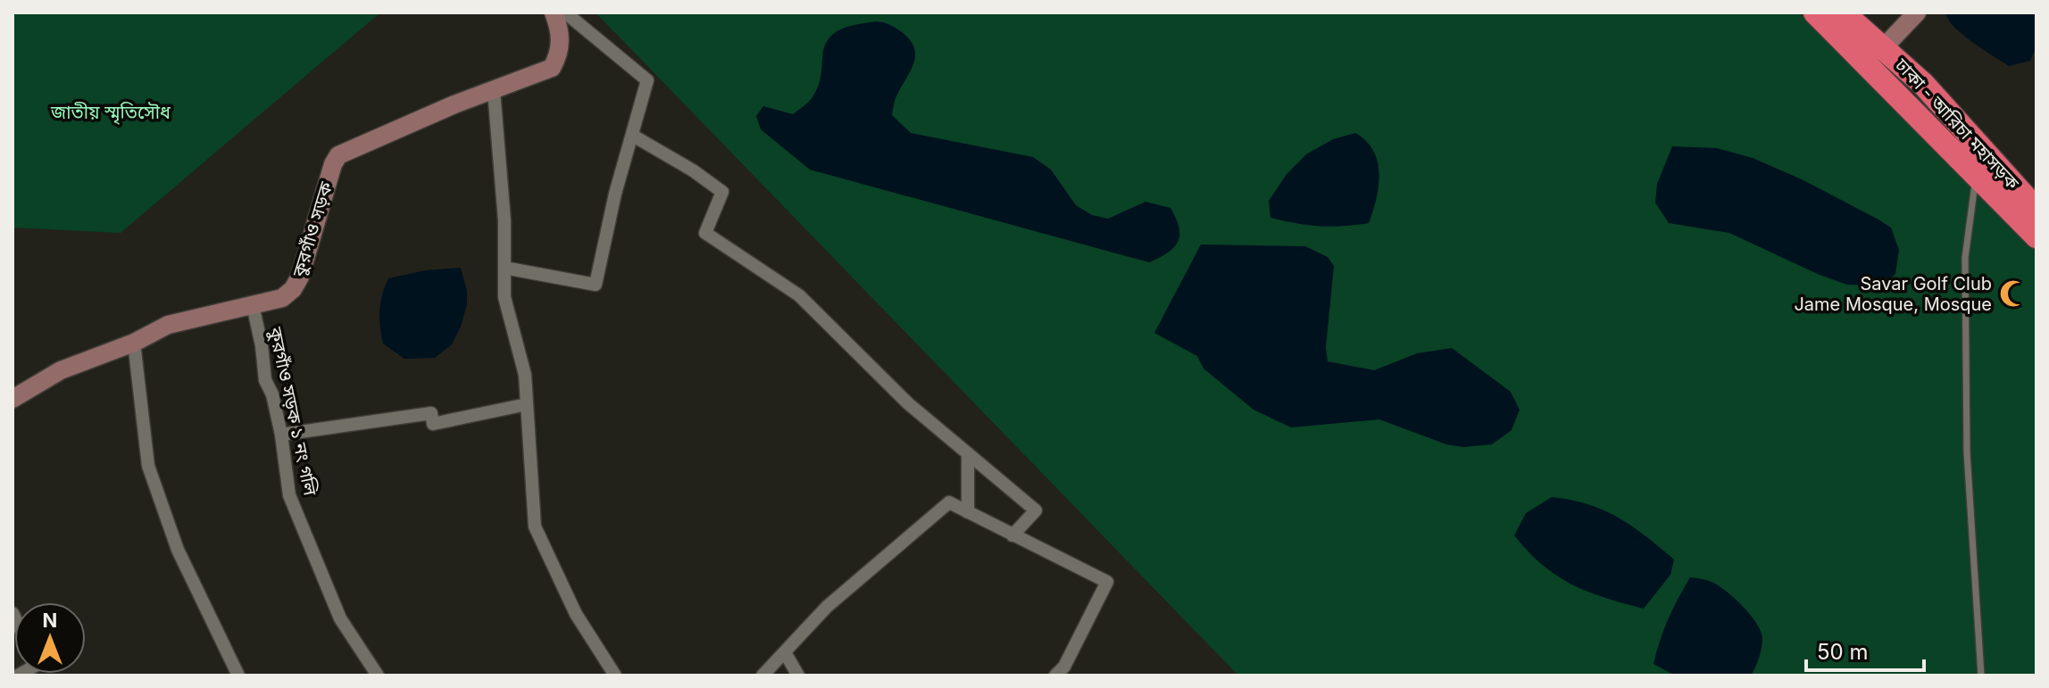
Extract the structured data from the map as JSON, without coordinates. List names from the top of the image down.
{
  "streets": {
    "highway": ["ঢাকা - আরিচা মহাসড়ক"],
    "street": ["কুরগাঁও সড়ক", "কুরগাঁও সড়ক ১ নং গলি"]
  },
  "crossings": [
    ["কুরগাঁও সড়ক", "কুরগাঁও সড়ক ১ নং গলি"]
  ],
  "parks": ["জাতীয় স্মৃতিসৌধ"],
  "places": {
    "mosque": ["Savar Golf Club Jame Mosque, Mosque"]
  },
  "scale_bar": "50 m",
  "north": "top"
}
